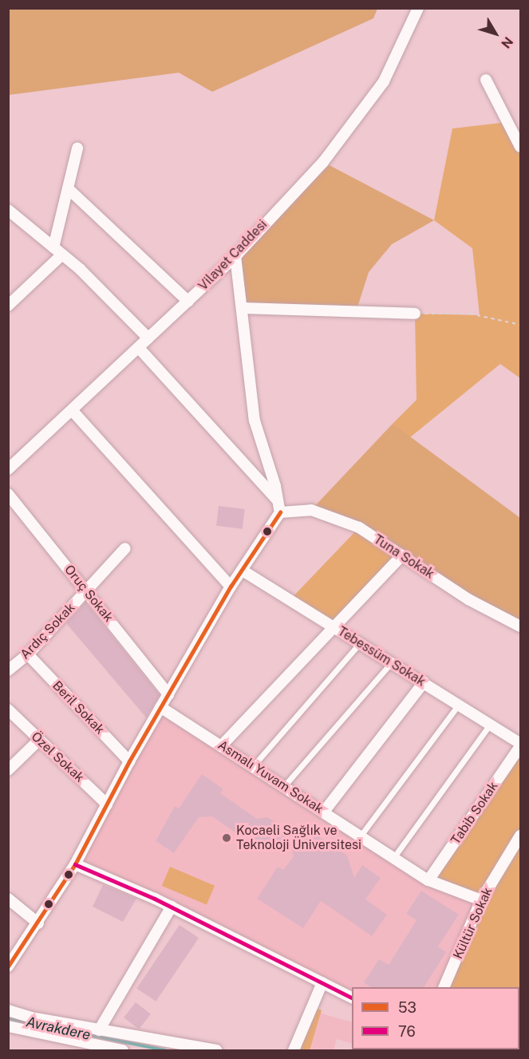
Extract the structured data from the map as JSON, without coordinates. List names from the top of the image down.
{
  "streets": {
    "street": [
      "Vilayet Caddesi",
      "Tuna Sokak",
      "Oruç Sokak",
      "Ardıç Sokak",
      "Tebessüm Sokak",
      "Beril Sokak",
      "Özel Sokak",
      "Asmalı Yuvam Sokak",
      "Tabib Sokak",
      "Kültür Sokak"
    ]
  },
  "crossings": [
    ["Oruç Sokak", "Ardıç Sokak"],
    ["Ardıç Sokak", "Beril Sokak"],
    ["Tebessüm Sokak", "Tabib Sokak"],
    ["Asmalı Yuvam Sokak", "Tabib Sokak"],
    ["Asmalı Yuvam Sokak", "Kültür Sokak"]
  ],
  "water": ["Avrakdere"],
  "places": ["Kocaeli Sağlık ve Teknoloji Üniversitesi"],
  "lines": ["transit line 53", "transit line 76"],
  "legend": ["53", "76"],
  "north": "bottom right"
}
